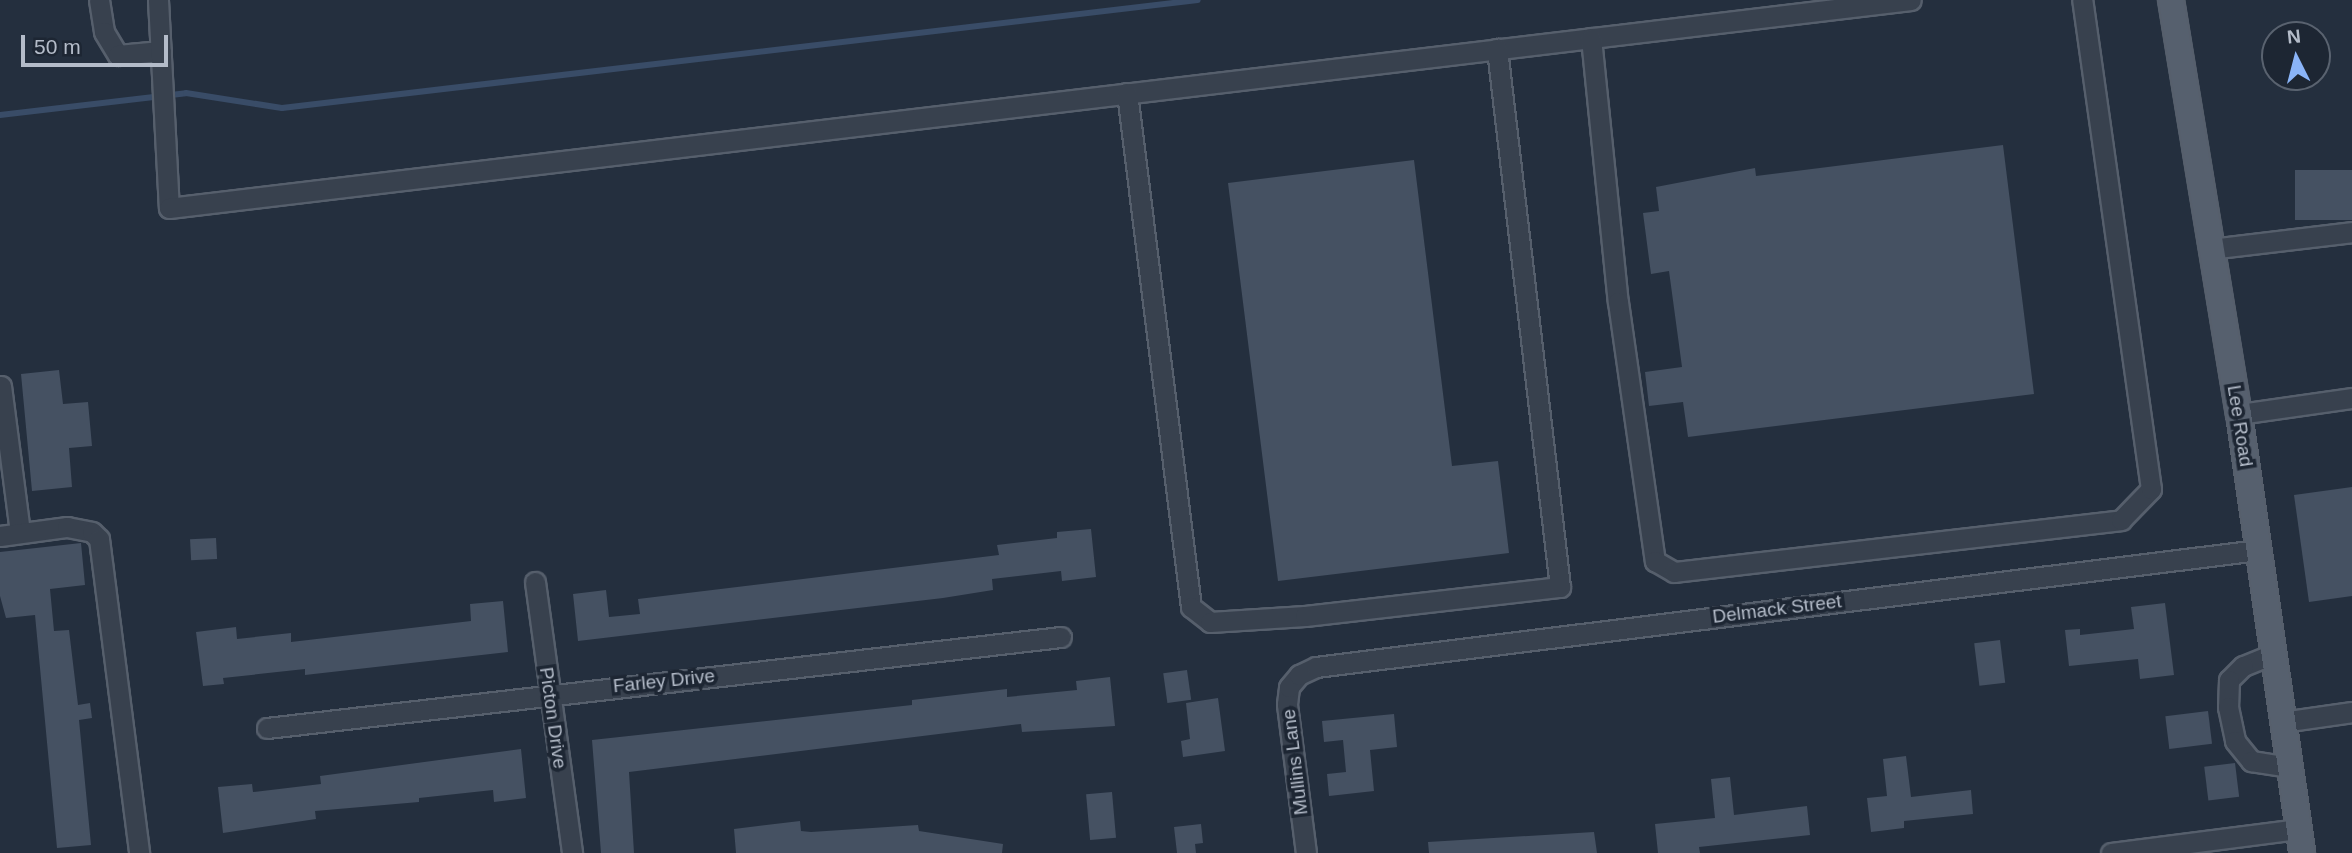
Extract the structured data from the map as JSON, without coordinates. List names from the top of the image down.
{
  "streets": {
    "main road": ["Lee Road"],
    "street": [
      "Delmack Street",
      "Farley Drive",
      "Picton Drive",
      "Mullins Lane"
    ]
  },
  "crossings": [
    ["Lee Road", "Delmack Street"],
    ["Delmack Street", "Mullins Lane"],
    ["Farley Drive", "Picton Drive"]
  ],
  "scale_bar": "50 m",
  "north": "top"
}
